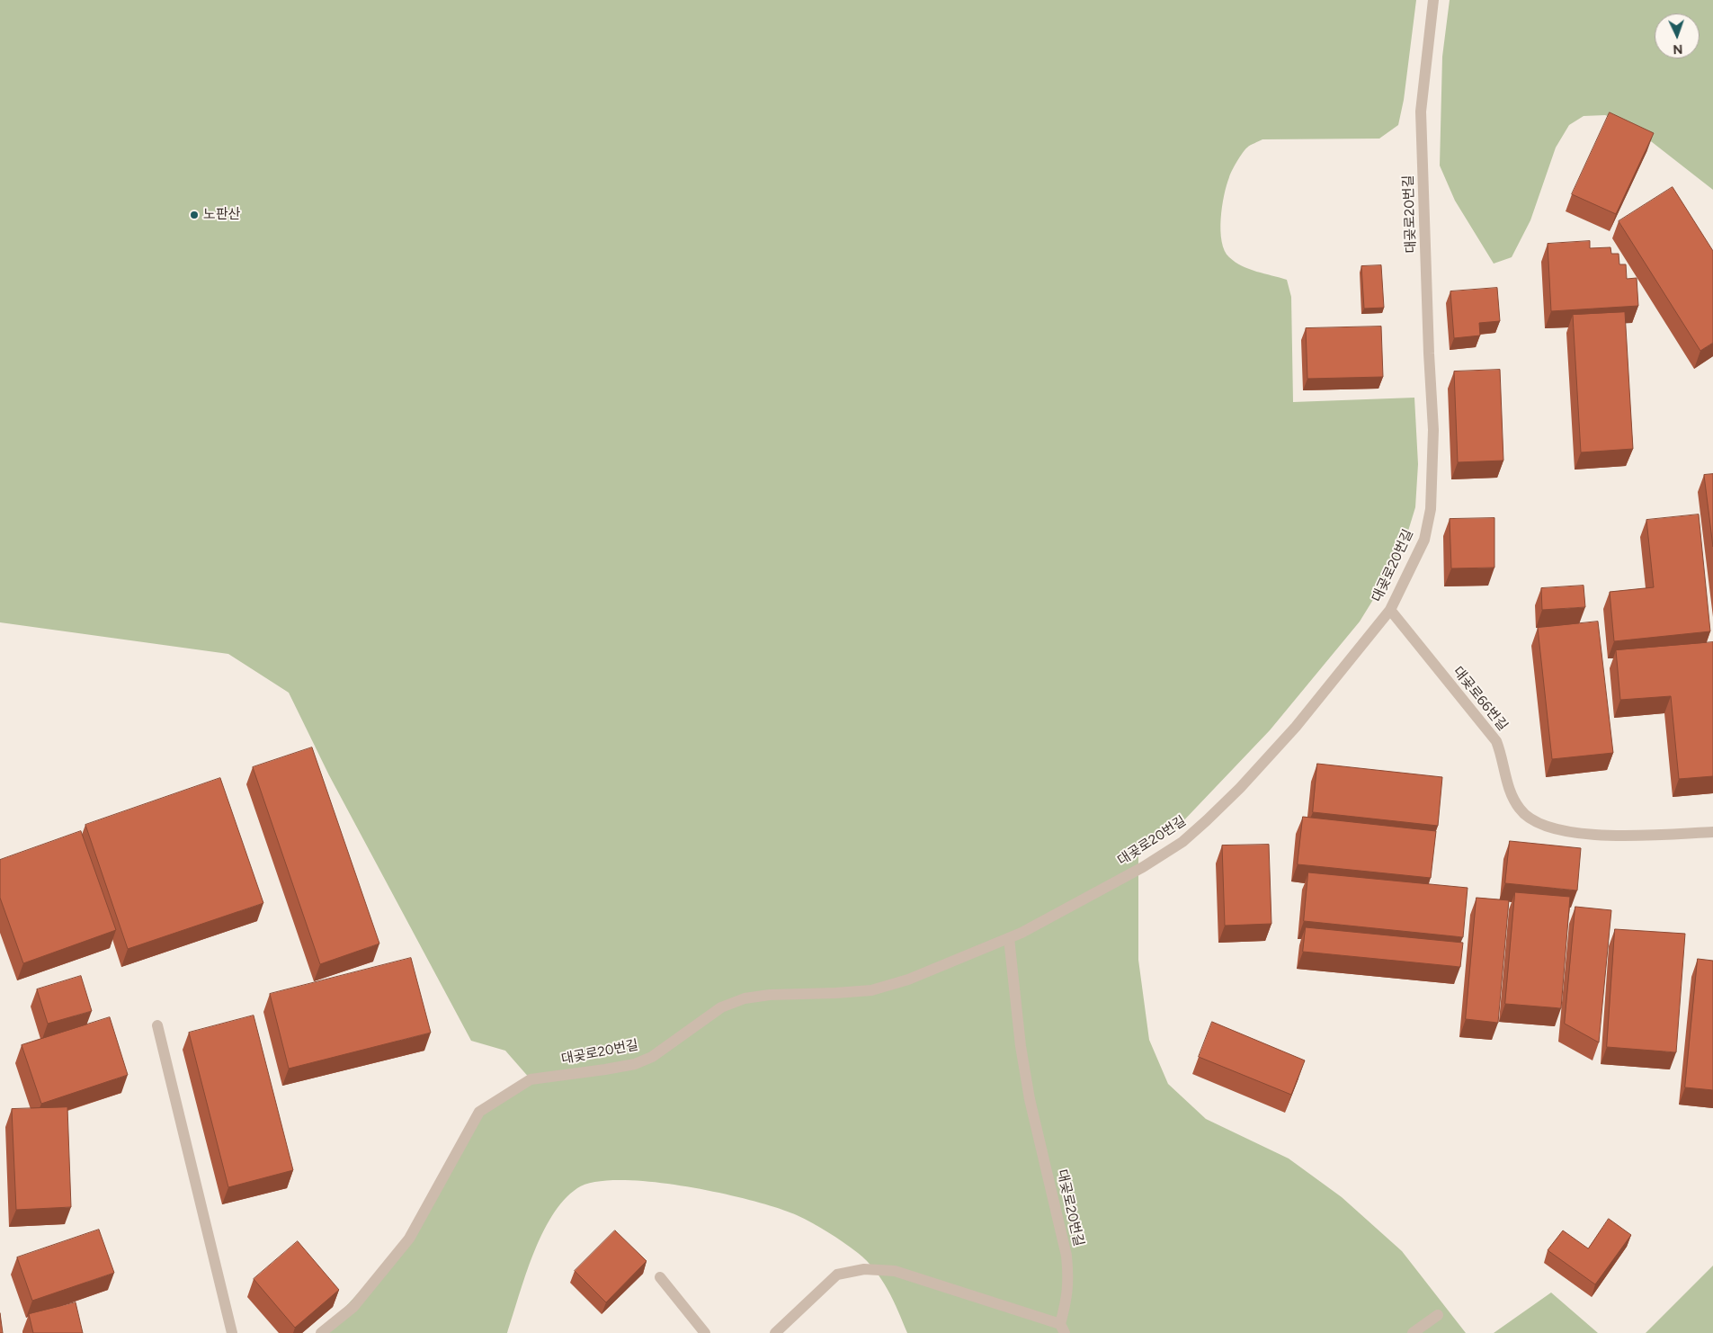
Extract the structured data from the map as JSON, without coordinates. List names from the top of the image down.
{
  "streets": {
    "street": ["대곶로20번길", "대곶로66번길"]
  },
  "crossings": [
    ["대곶로20번길", "대곶로66번길"]
  ],
  "places": ["노판산"],
  "north": "bottom"
}
